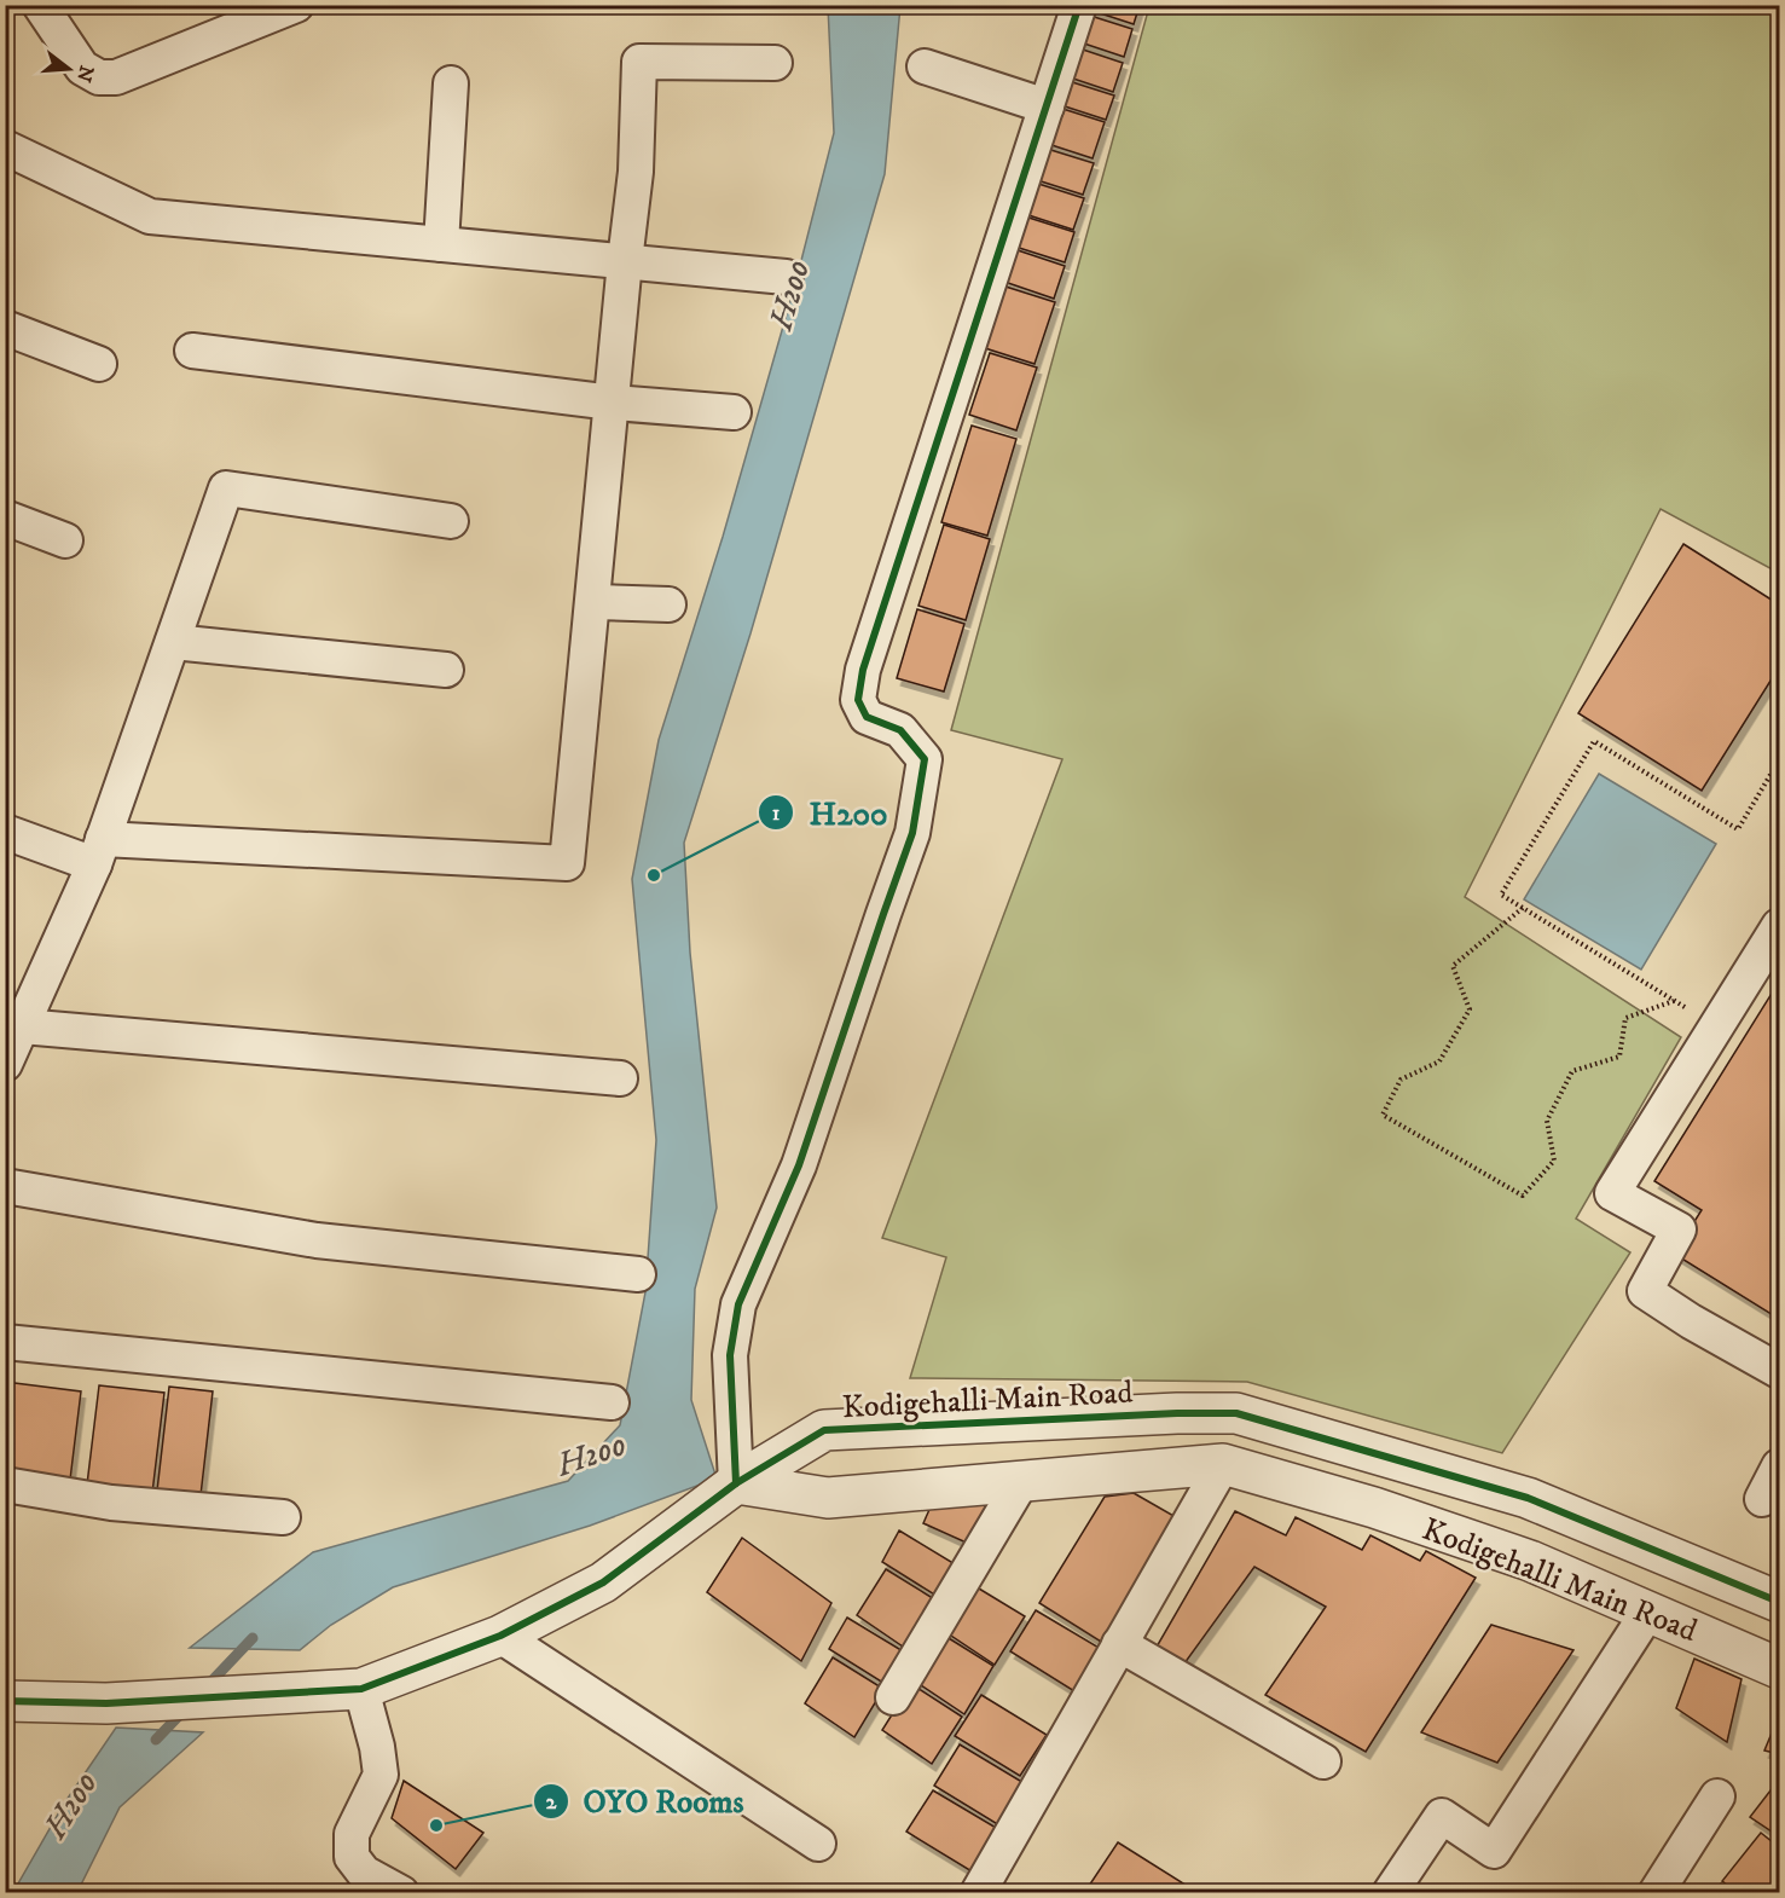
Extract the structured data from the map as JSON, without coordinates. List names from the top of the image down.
{
  "streets": {
    "street": ["Kodigehalli Main Road"]
  },
  "water": ["H200"],
  "places": ["H200", "OYO Rooms"],
  "north": "right"
}
